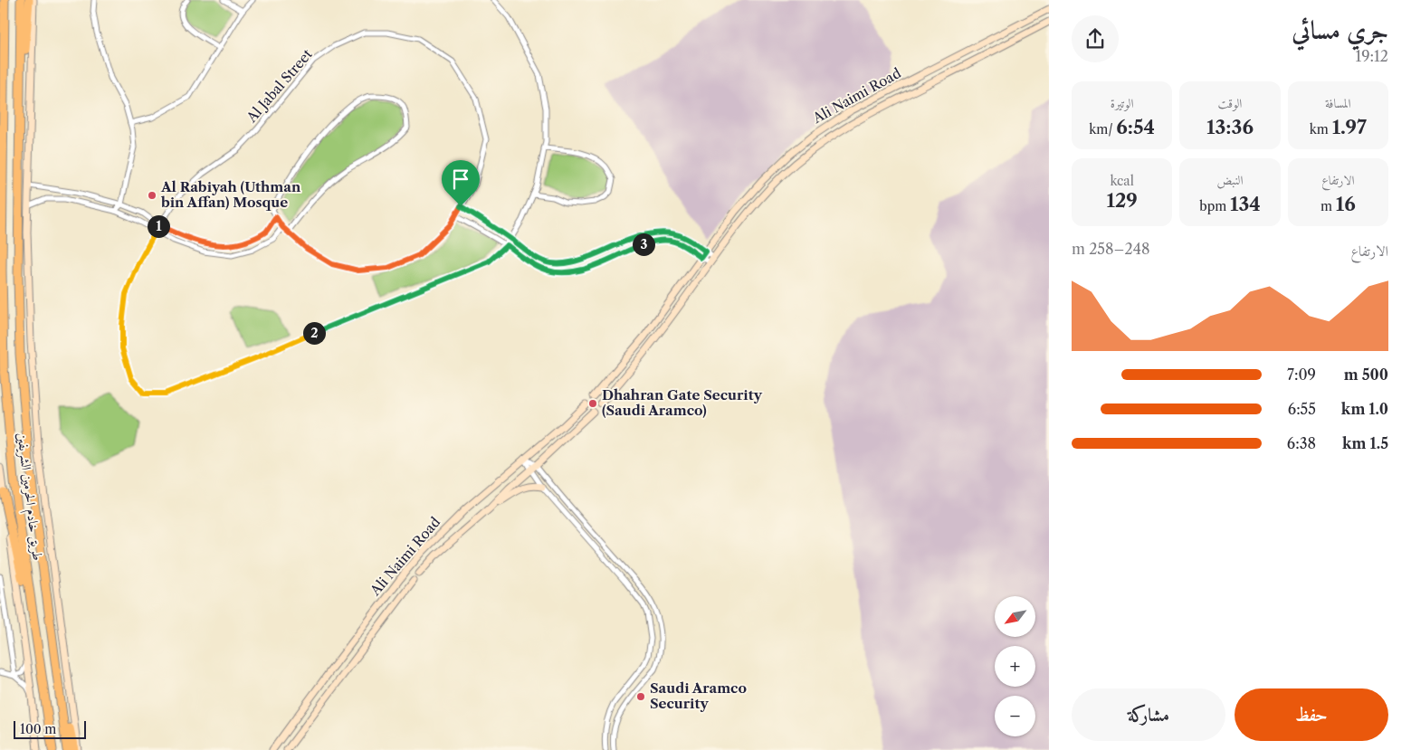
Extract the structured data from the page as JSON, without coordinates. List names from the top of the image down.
{
  "streets": {
    "highway": ["طريق خادم الحرمين الشريفين"],
    "main road": ["Ali Naimi Road"],
    "street": ["Al Jabal Street"]
  },
  "places": ["Al Rabiyah (Uthman bin Affan) Mosque", "Dhahran Gate Security (Saudi Aramco)", "Saudi Aramco Security"],
  "scale_bar": "100 m",
  "north": "bottom left",
  "page": {
    "heading": ["جري مسائي", "19:12"],
    "stats": [
      ["المسافة", "1.97 km"],
      ["الوقت", "13:36"],
      ["الوتيرة", "6:54 /km"],
      ["الارتفاع", "16 m"],
      ["النبض", "134 bpm"],
      ["kcal", "129"]
    ],
    "pins": ["1", "3", "2"],
    "chart": ["الارتفاع", "248–258 m"],
    "list": [
      {
        "name": "500 m",
        "note": "7:09"
      },
      {
        "name": "1.0 km",
        "note": "6:55"
      },
      {
        "name": "1.5 km",
        "note": "6:38"
      }
    ],
    "map_buttons": ["+", "−"],
    "buttons": ["حفظ", "مشاركة"],
    "scale": "100 m"
  }
}
